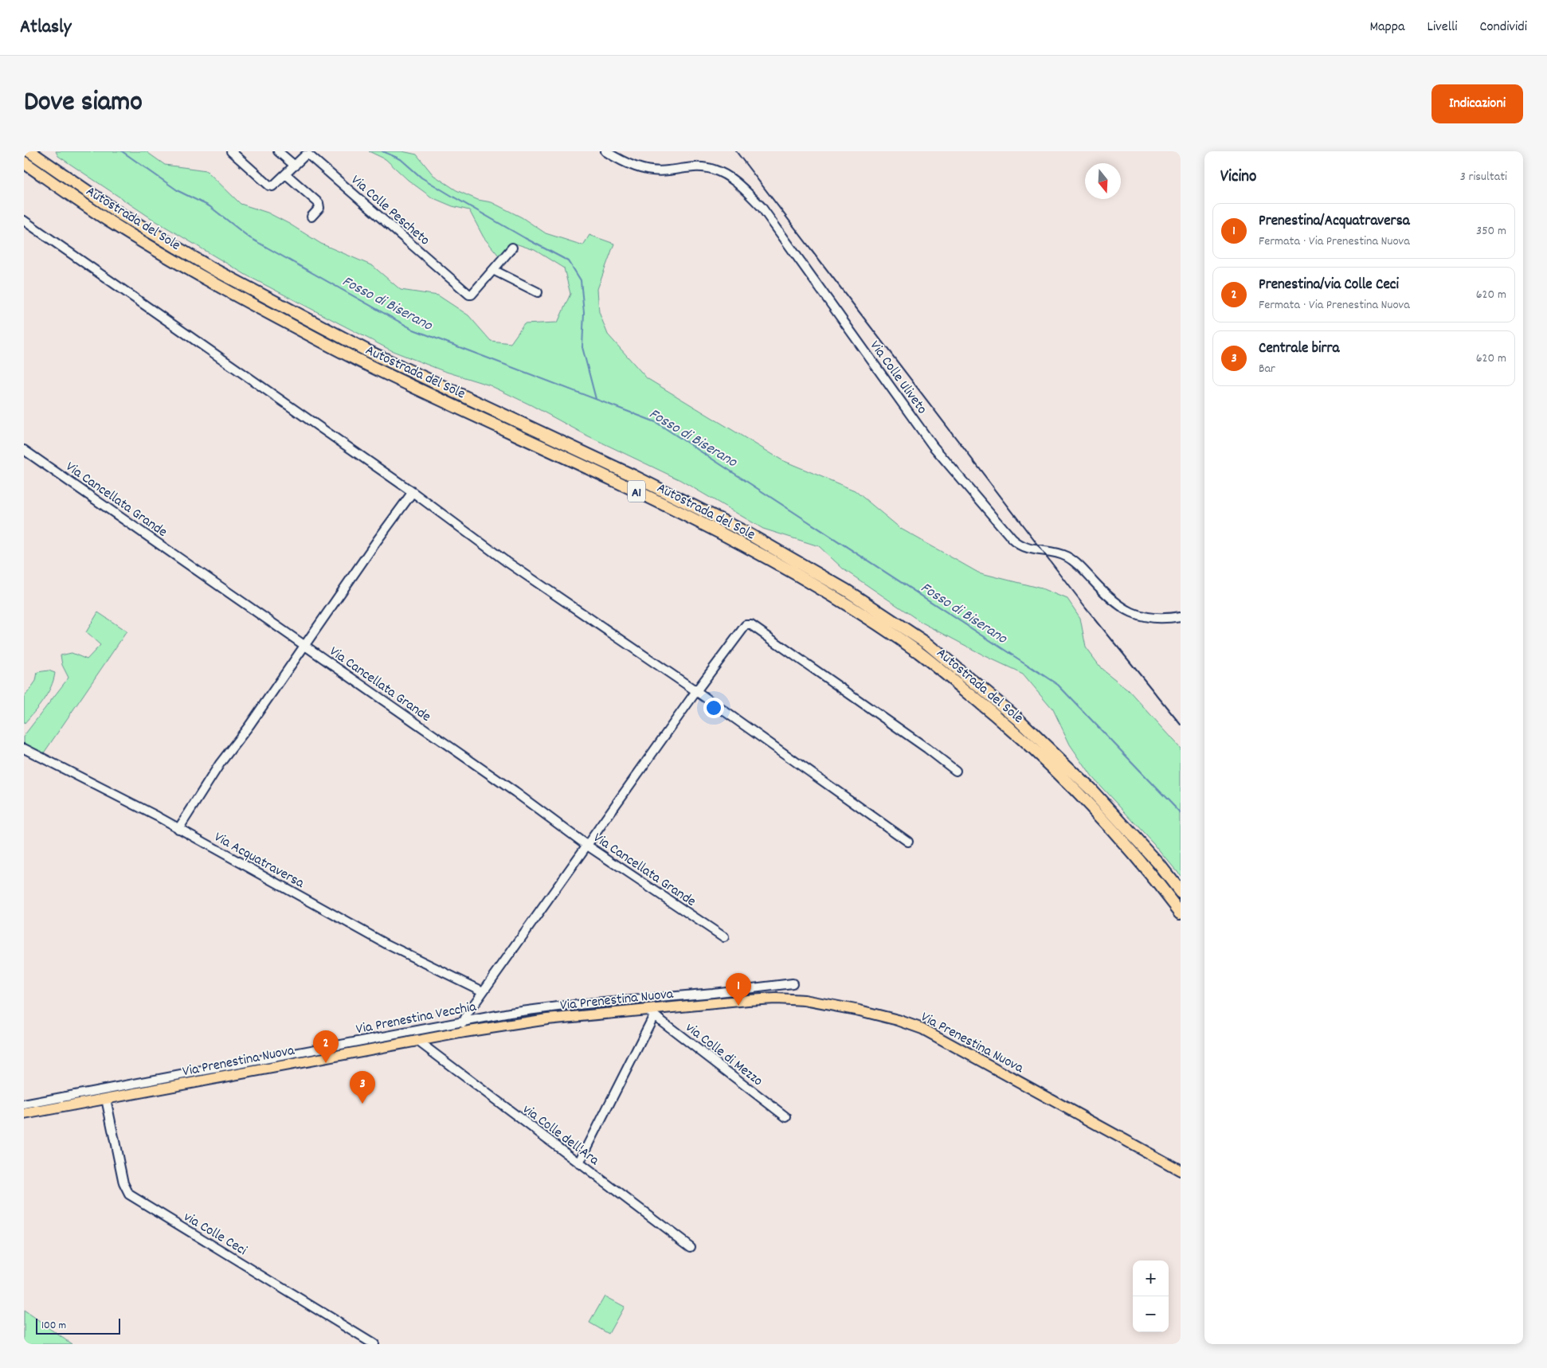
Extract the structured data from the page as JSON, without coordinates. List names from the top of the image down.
{
  "streets": {
    "highway": ["Autostrada del Sole", "A1"],
    "main road": ["Via Prenestina Nuova"],
    "street": [
      "Via Colle Pescheto",
      "Via Colle Uliveto",
      "Via Cancellata Grande",
      "Via Acquatraversa",
      "Via Prenestina Vecchia",
      "via Colle di Mezzo",
      "via Colle dell'Ara",
      "via Colle Ceci"
    ]
  },
  "crossings": [
    ["Via Prenestina Nuova", "Via Prenestina Vecchia"],
    ["Via Prenestina Nuova", "via Colle di Mezzo"],
    ["Via Prenestina Nuova", "via Colle dell'Ara"],
    ["Via Prenestina Nuova", "via Colle Ceci"]
  ],
  "water": ["Fosso di Biserano"],
  "scale_bar": "100 m",
  "north": "bottom",
  "page": {
    "header": "Atlasly",
    "nav": ["Mappa", "Livelli", "Condividi"],
    "title": "Dove siamo",
    "buttons": "Indicazioni",
    "heading": ["Vicino", "3 risultati"],
    "list": [
      {
        "mark": "1",
        "name": "Prenestina/Acquatraversa",
        "note": "Fermata · Via Prenestina Nuova",
        "value": "350 m"
      },
      {
        "mark": "2",
        "name": "Prenestina/via Colle Ceci",
        "note": "Fermata · Via Prenestina Nuova",
        "value": "620 m"
      },
      {
        "mark": "3",
        "name": "Centrale birra",
        "note": "Bar",
        "value": "620 m"
      }
    ],
    "pins": ["1", "2", "3"],
    "map_buttons": ["+", "−"],
    "scale": "100 m"
  }
}
